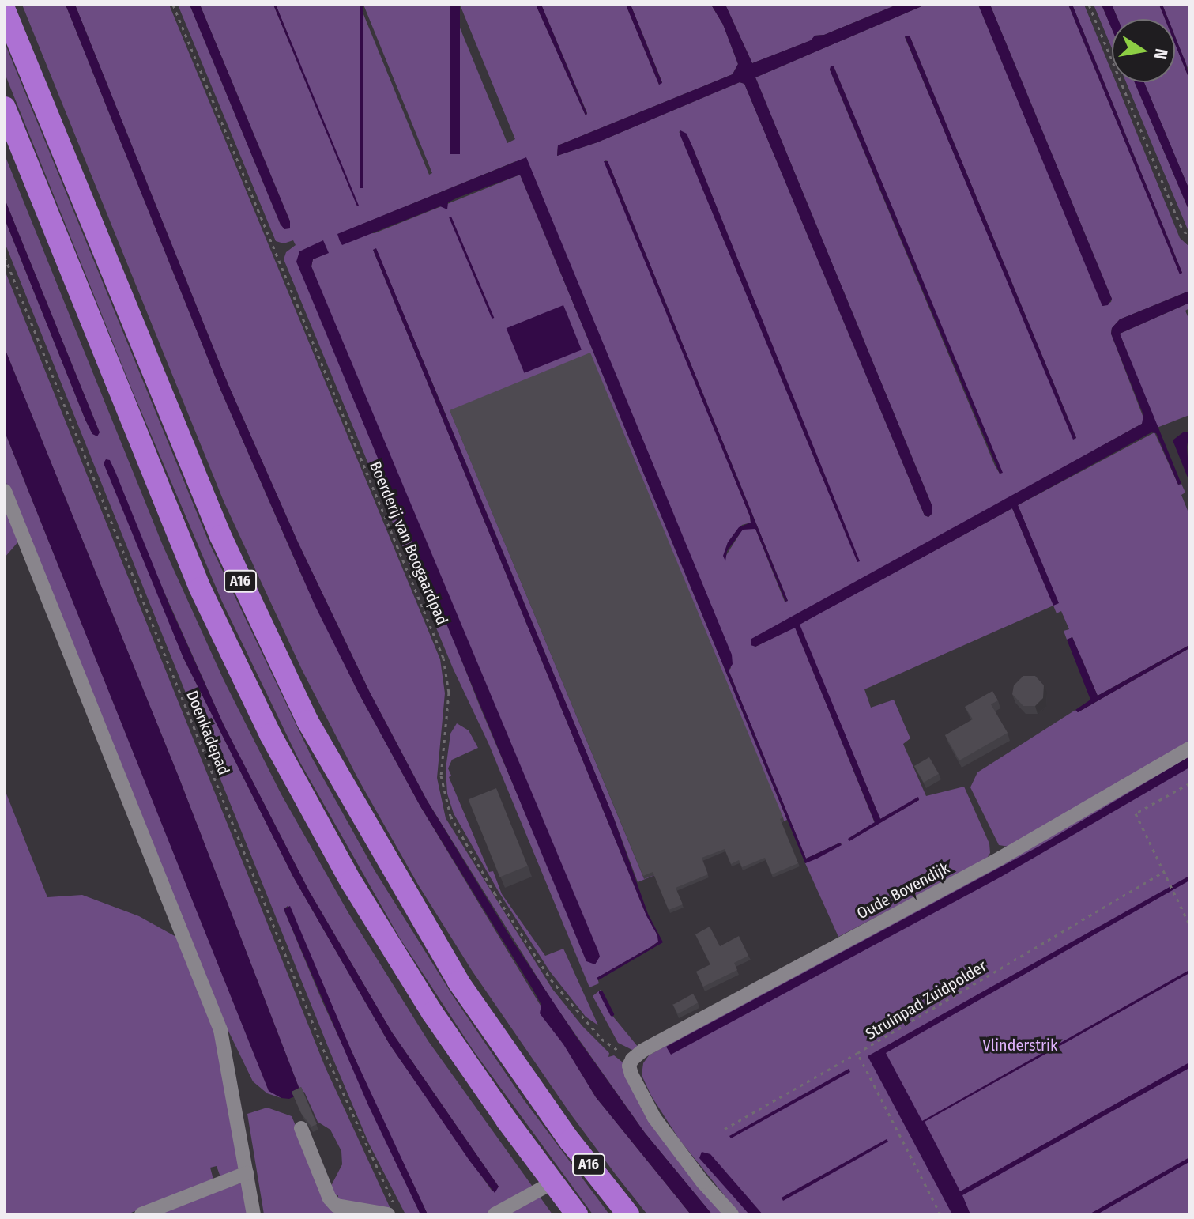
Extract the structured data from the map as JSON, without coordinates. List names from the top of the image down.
{
  "streets": {
    "highway": ["A16"],
    "street": ["Oude Bovendijk"],
    "path": ["Boerderij van Boogaardpad", "Doenkadepad", "Struinpad Zuidpolder"]
  },
  "crossings": [
    ["Boerderij van Boogaardpad", "Oude Bovendijk"]
  ],
  "parks": ["Vlinderstrik"],
  "north": "right"
}
